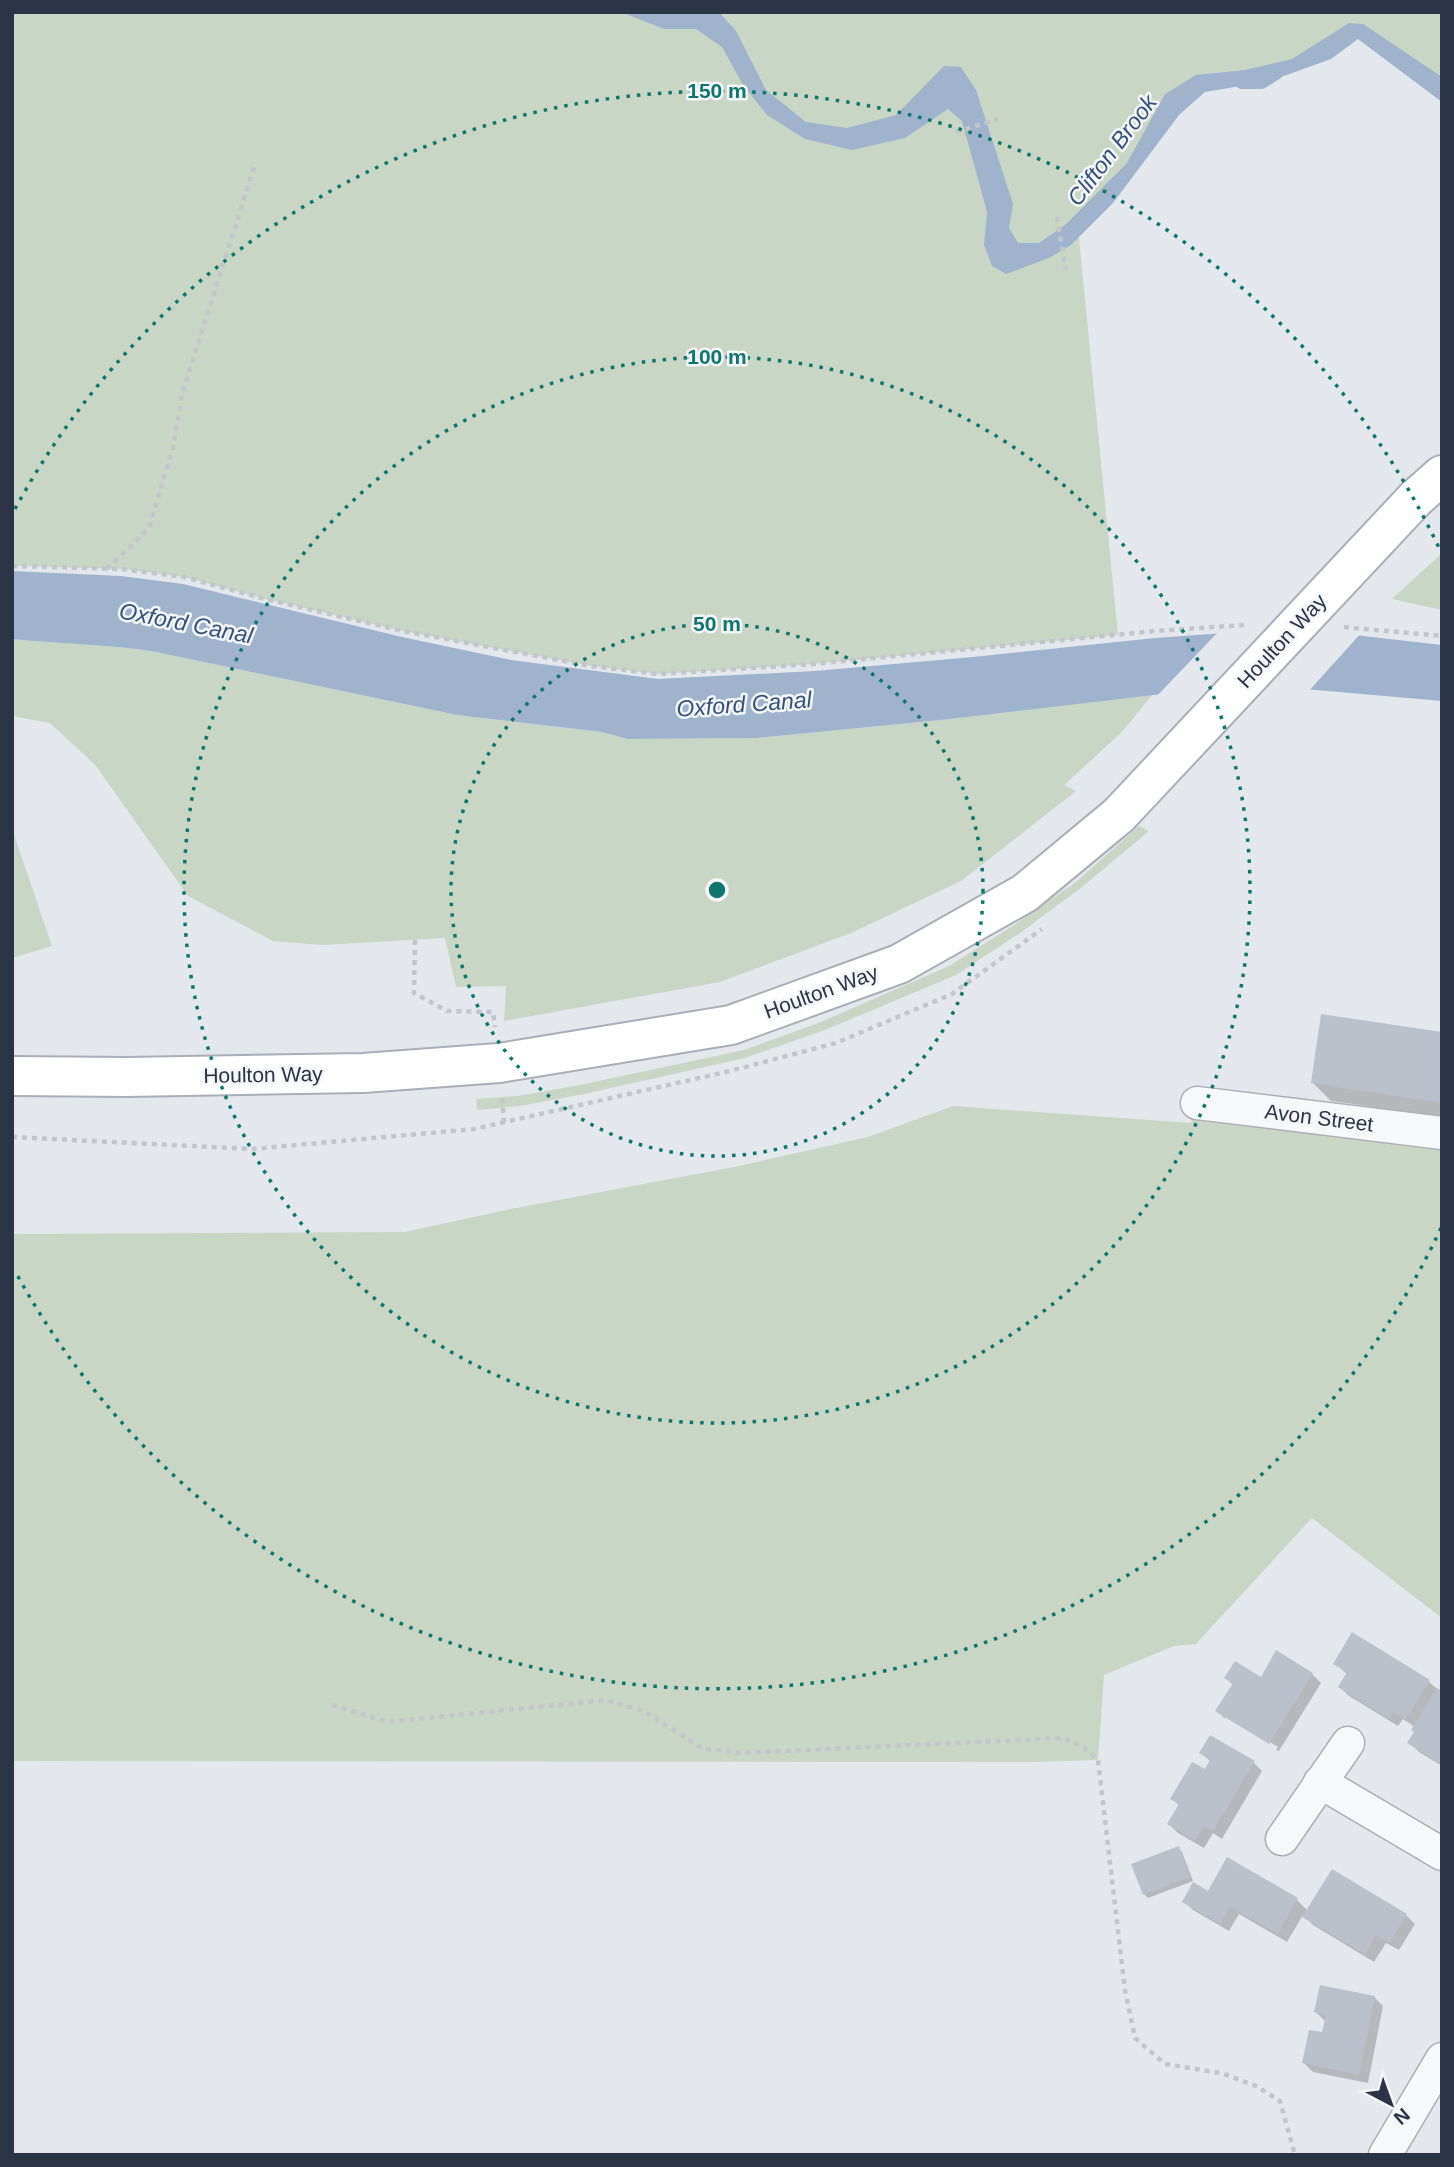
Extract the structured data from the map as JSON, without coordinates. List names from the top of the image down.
{
  "streets": {
    "street": ["Houlton Way", "Avon Street"]
  },
  "water": ["Clifton Brook", "Oxford Canal"],
  "north": "bottom right",
  "rings": ["150 m", "100 m", "50 m"]
}
